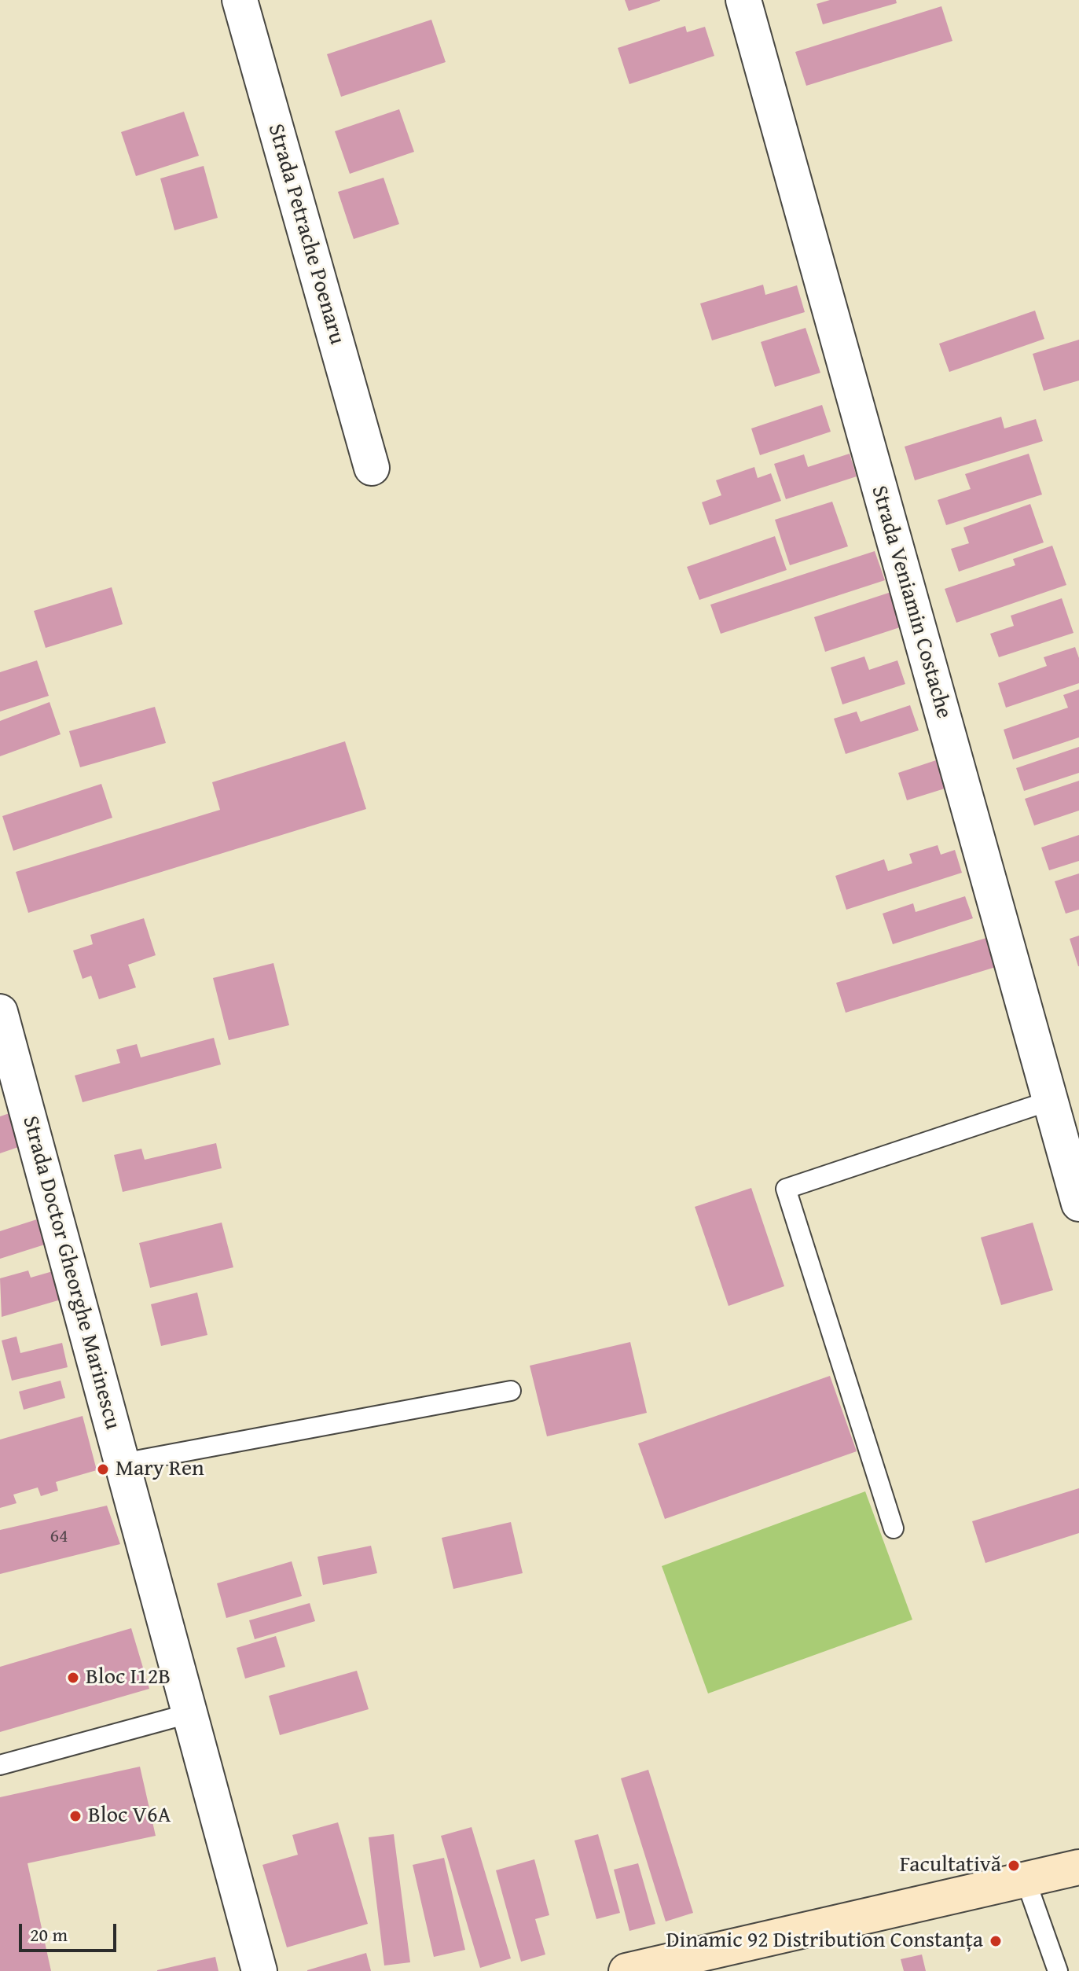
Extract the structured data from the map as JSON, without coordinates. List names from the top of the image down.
{
  "streets": {
    "street": ["Strada Petrache Poenaru", "Strada Veniamin Costache", "Strada Doctor Gheorghe Marinescu"]
  },
  "places": [
    "Mary Ren",
    "Bloc I12B",
    "Bloc V6A",
    "Facultativă",
    "Dinamic 92 Distribution Constanța"
  ],
  "house_numbers": ["64"],
  "scale_bar": "20 m"
}
